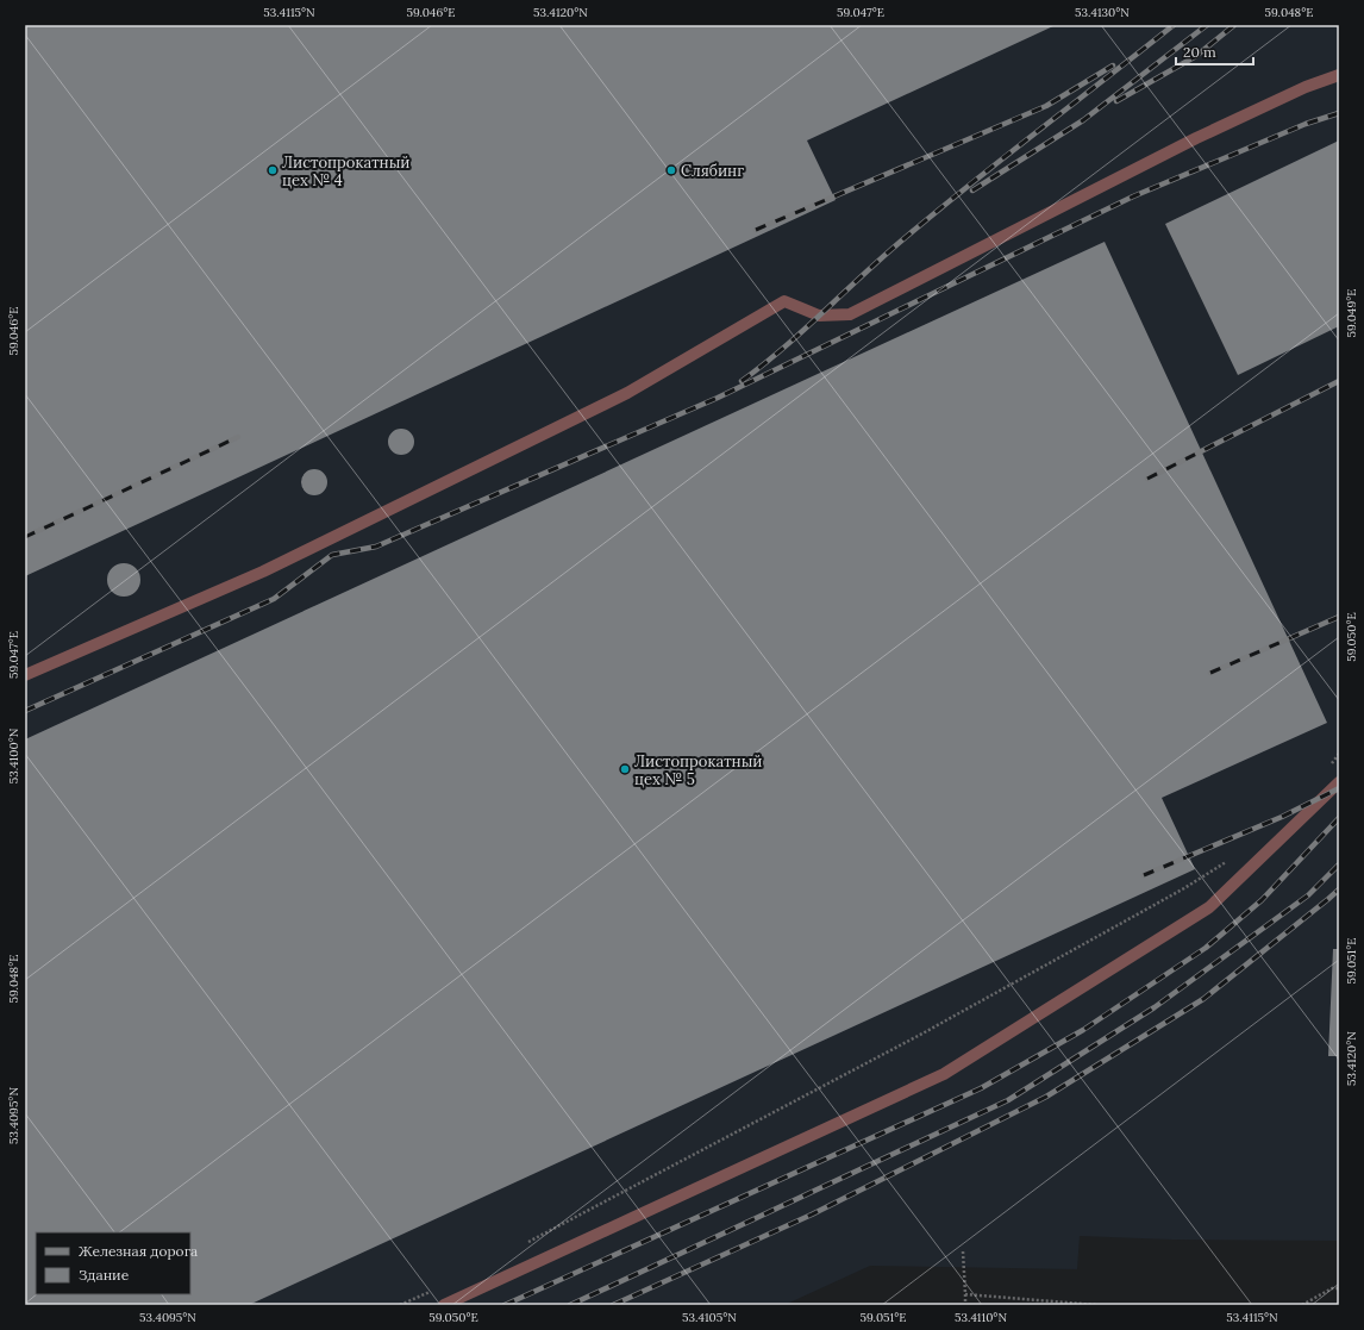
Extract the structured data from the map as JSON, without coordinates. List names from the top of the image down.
{
  "places": ["Листопрокатный цех № 4", "Слябинг", "Листопрокатный цех № 5"],
  "legend": ["Железная дорога", "Здание"],
  "scale_bar": "20 m",
  "coordinates": [
    "53.4115°N",
    "59.046°E",
    "53.4120°N",
    "59.047°E",
    "53.4130°N",
    "59.048°E",
    "59.049°E",
    "59.050°E",
    "53.4100°N",
    "59.051°E",
    "53.4095°N",
    "53.4105°N",
    "53.4110°N"
  ]
}
